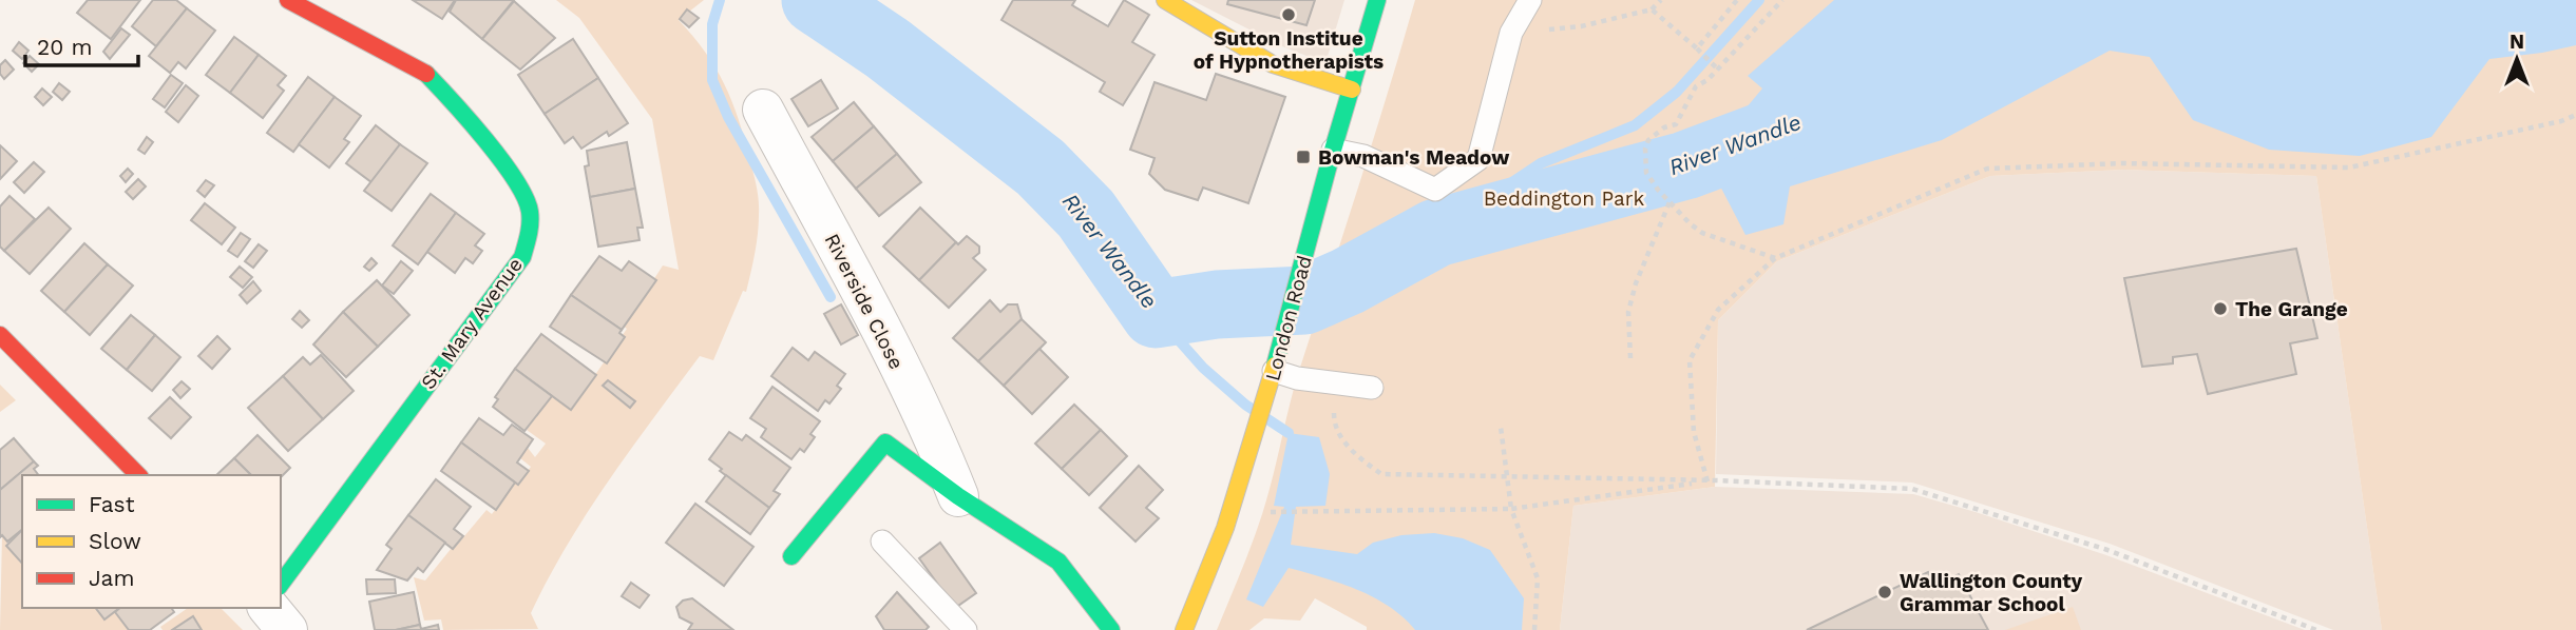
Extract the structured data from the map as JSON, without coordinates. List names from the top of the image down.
{
  "streets": {
    "street": ["Riverside Close", "London Road", "St. Mary Avenue"]
  },
  "water": ["River Wandle"],
  "parks": ["Beddington Park"],
  "places": {
    "other": ["Sutton Institue of Hypnotherapists", "The Grange", "Wallington County Grammar School"],
    "transit": ["Bowman's Meadow"]
  },
  "legend": ["Fast", "Slow", "Jam"],
  "scale_bar": "20 m",
  "north": "top"
}
